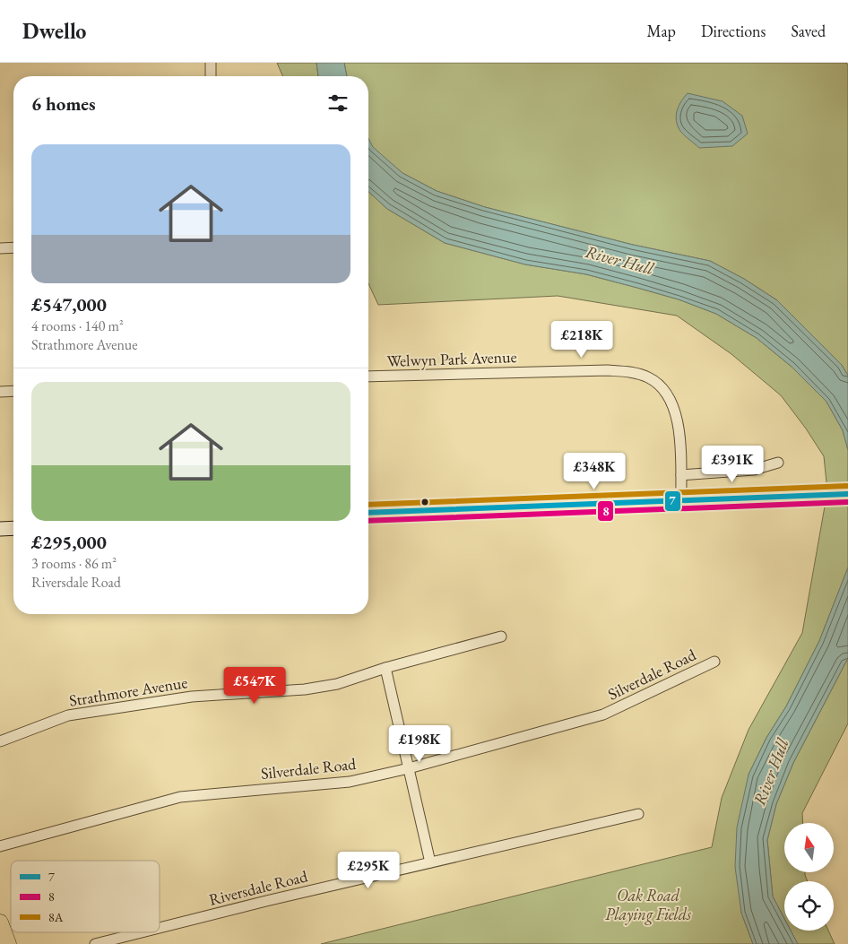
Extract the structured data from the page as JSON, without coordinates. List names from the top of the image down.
{
  "streets": {
    "street": [
      "Welwyn Park Avenue",
      "Silverdale Road",
      "Strathmore Avenue",
      "Riversdale Road"
    ]
  },
  "water": ["River Hull"],
  "parks": ["Oak Road Playing Fields"],
  "lines": ["transit line 8A", "transit line 7", "transit line 8"],
  "legend": ["7", "8", "8A"],
  "north": "top",
  "page": {
    "header": "Dwello",
    "nav": ["Map", "Directions", "Saved"],
    "heading": "6 homes",
    "list": [
      {
        "name": "£547,000",
        "note": "4 rooms · 140 m² · Strathmore Avenue"
      },
      {
        "name": "£295,000",
        "note": "3 rooms · 86 m² · Riversdale Road"
      }
    ],
    "price": [
      "£218K",
      "£391K",
      "£348K",
      "£547K",
      "£198K",
      "£295K"
    ]
  }
}
